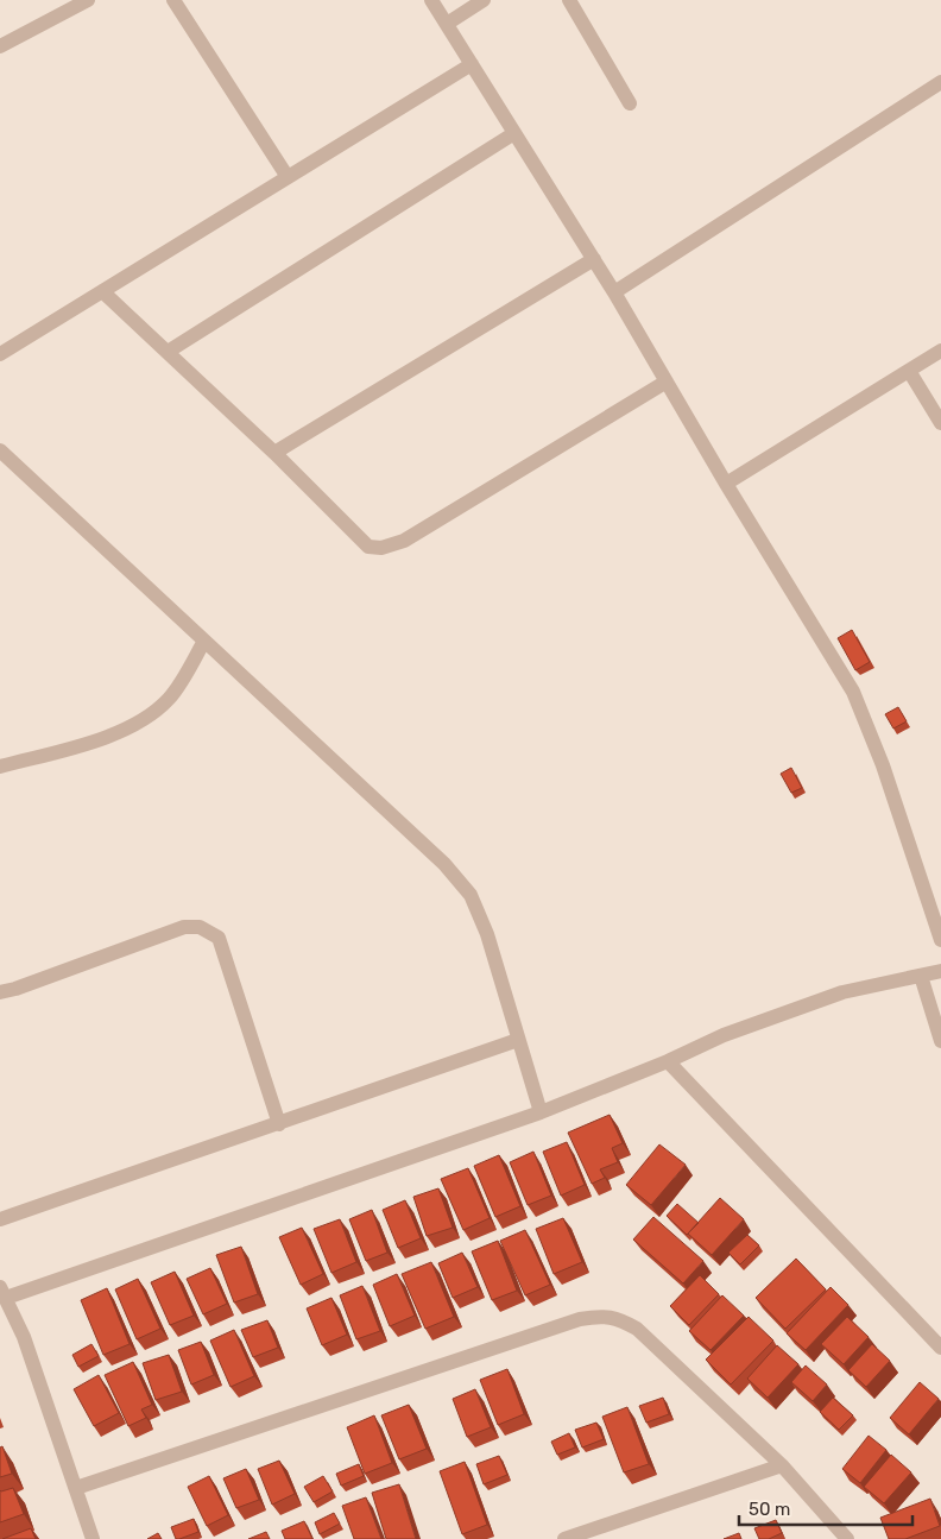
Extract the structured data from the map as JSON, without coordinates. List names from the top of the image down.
{
  "scale_bar": "50 m"
}
